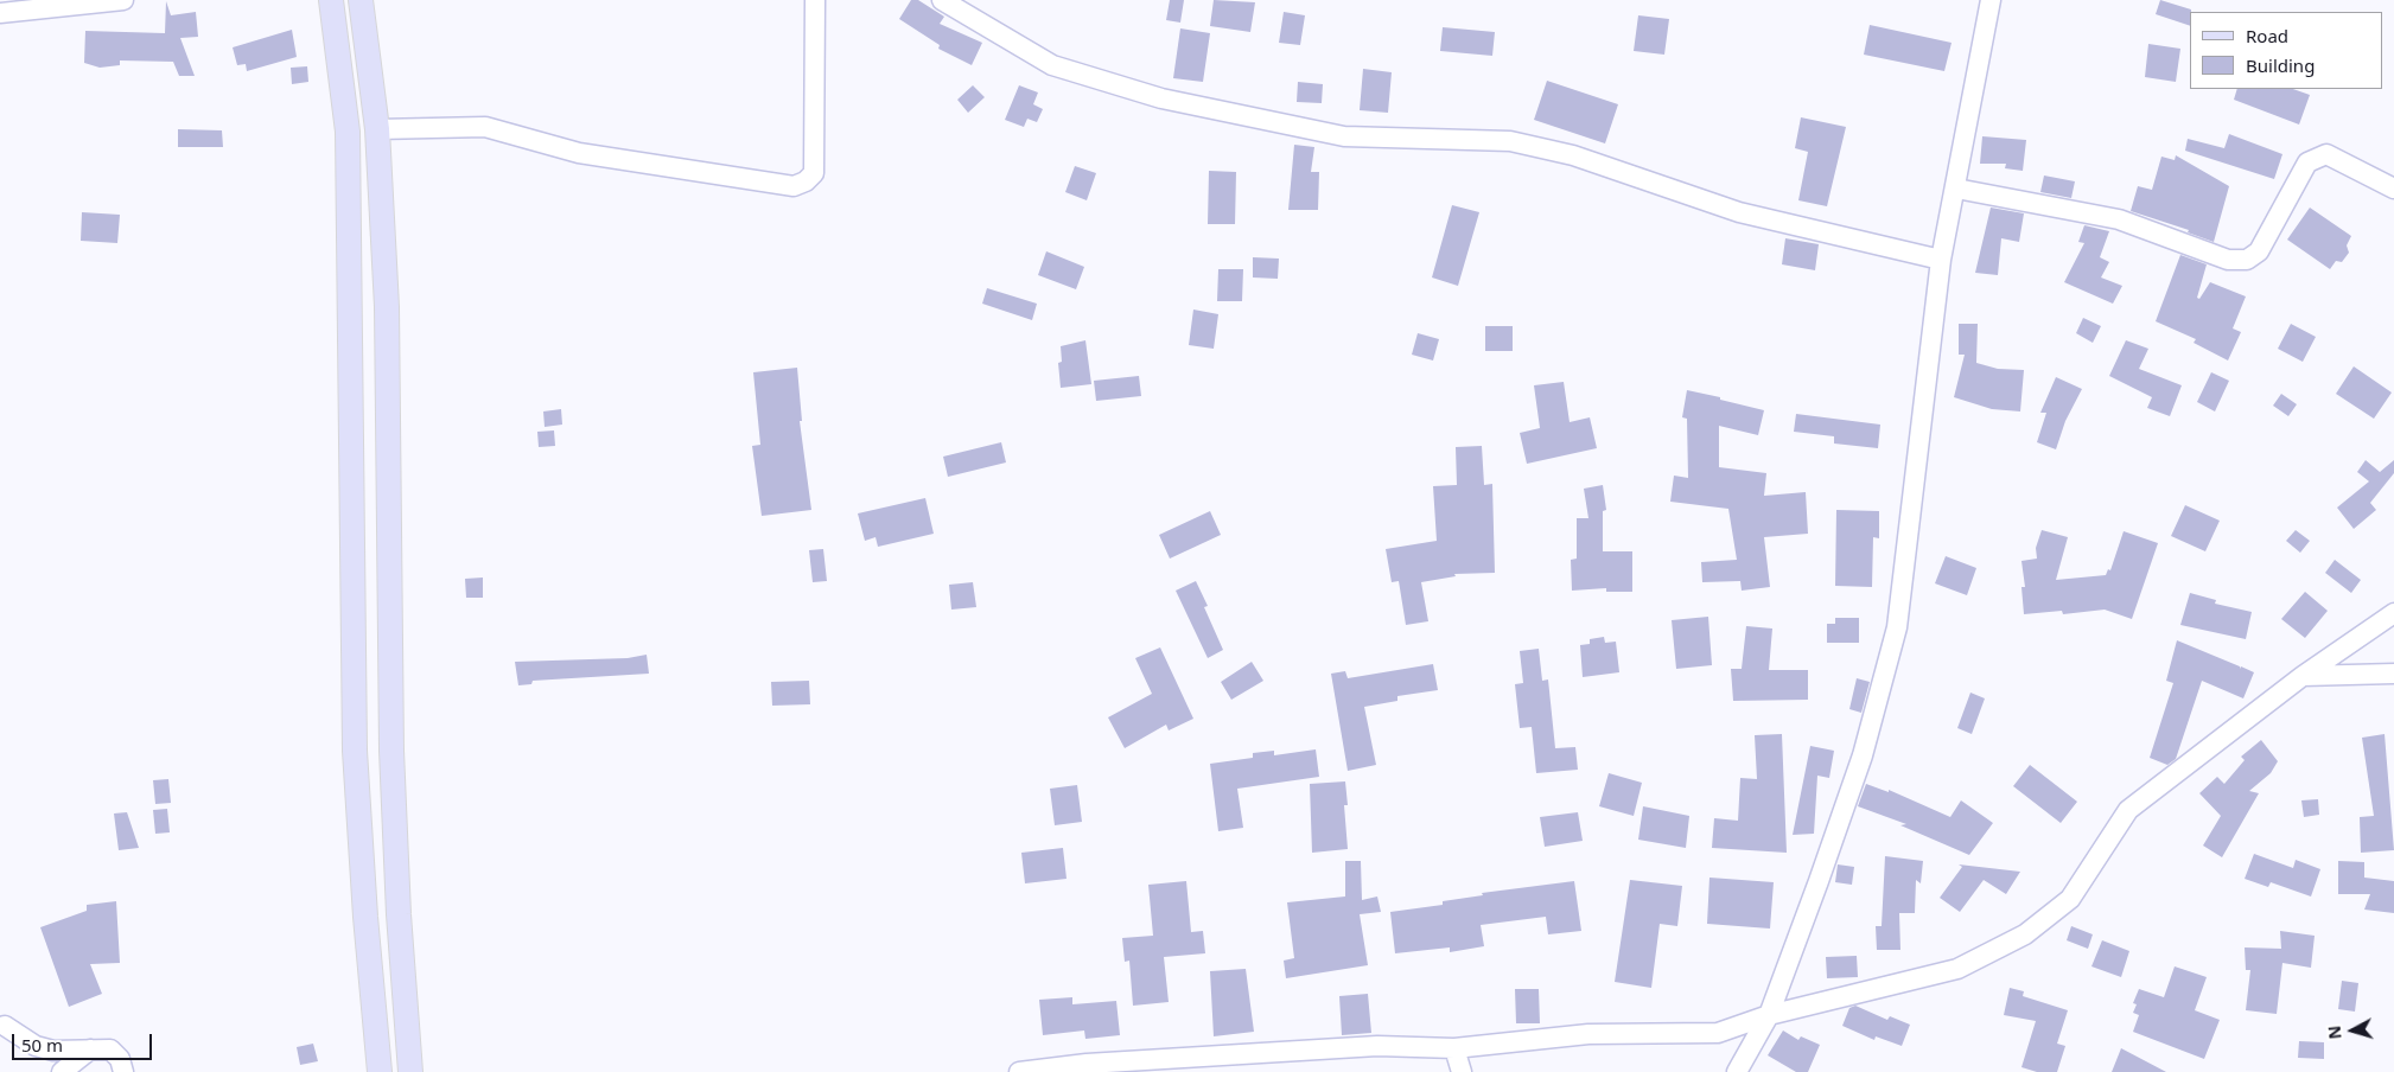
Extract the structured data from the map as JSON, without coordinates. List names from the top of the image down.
{
  "legend": ["Road", "Building"],
  "scale_bar": "50 m",
  "north": "left"
}
